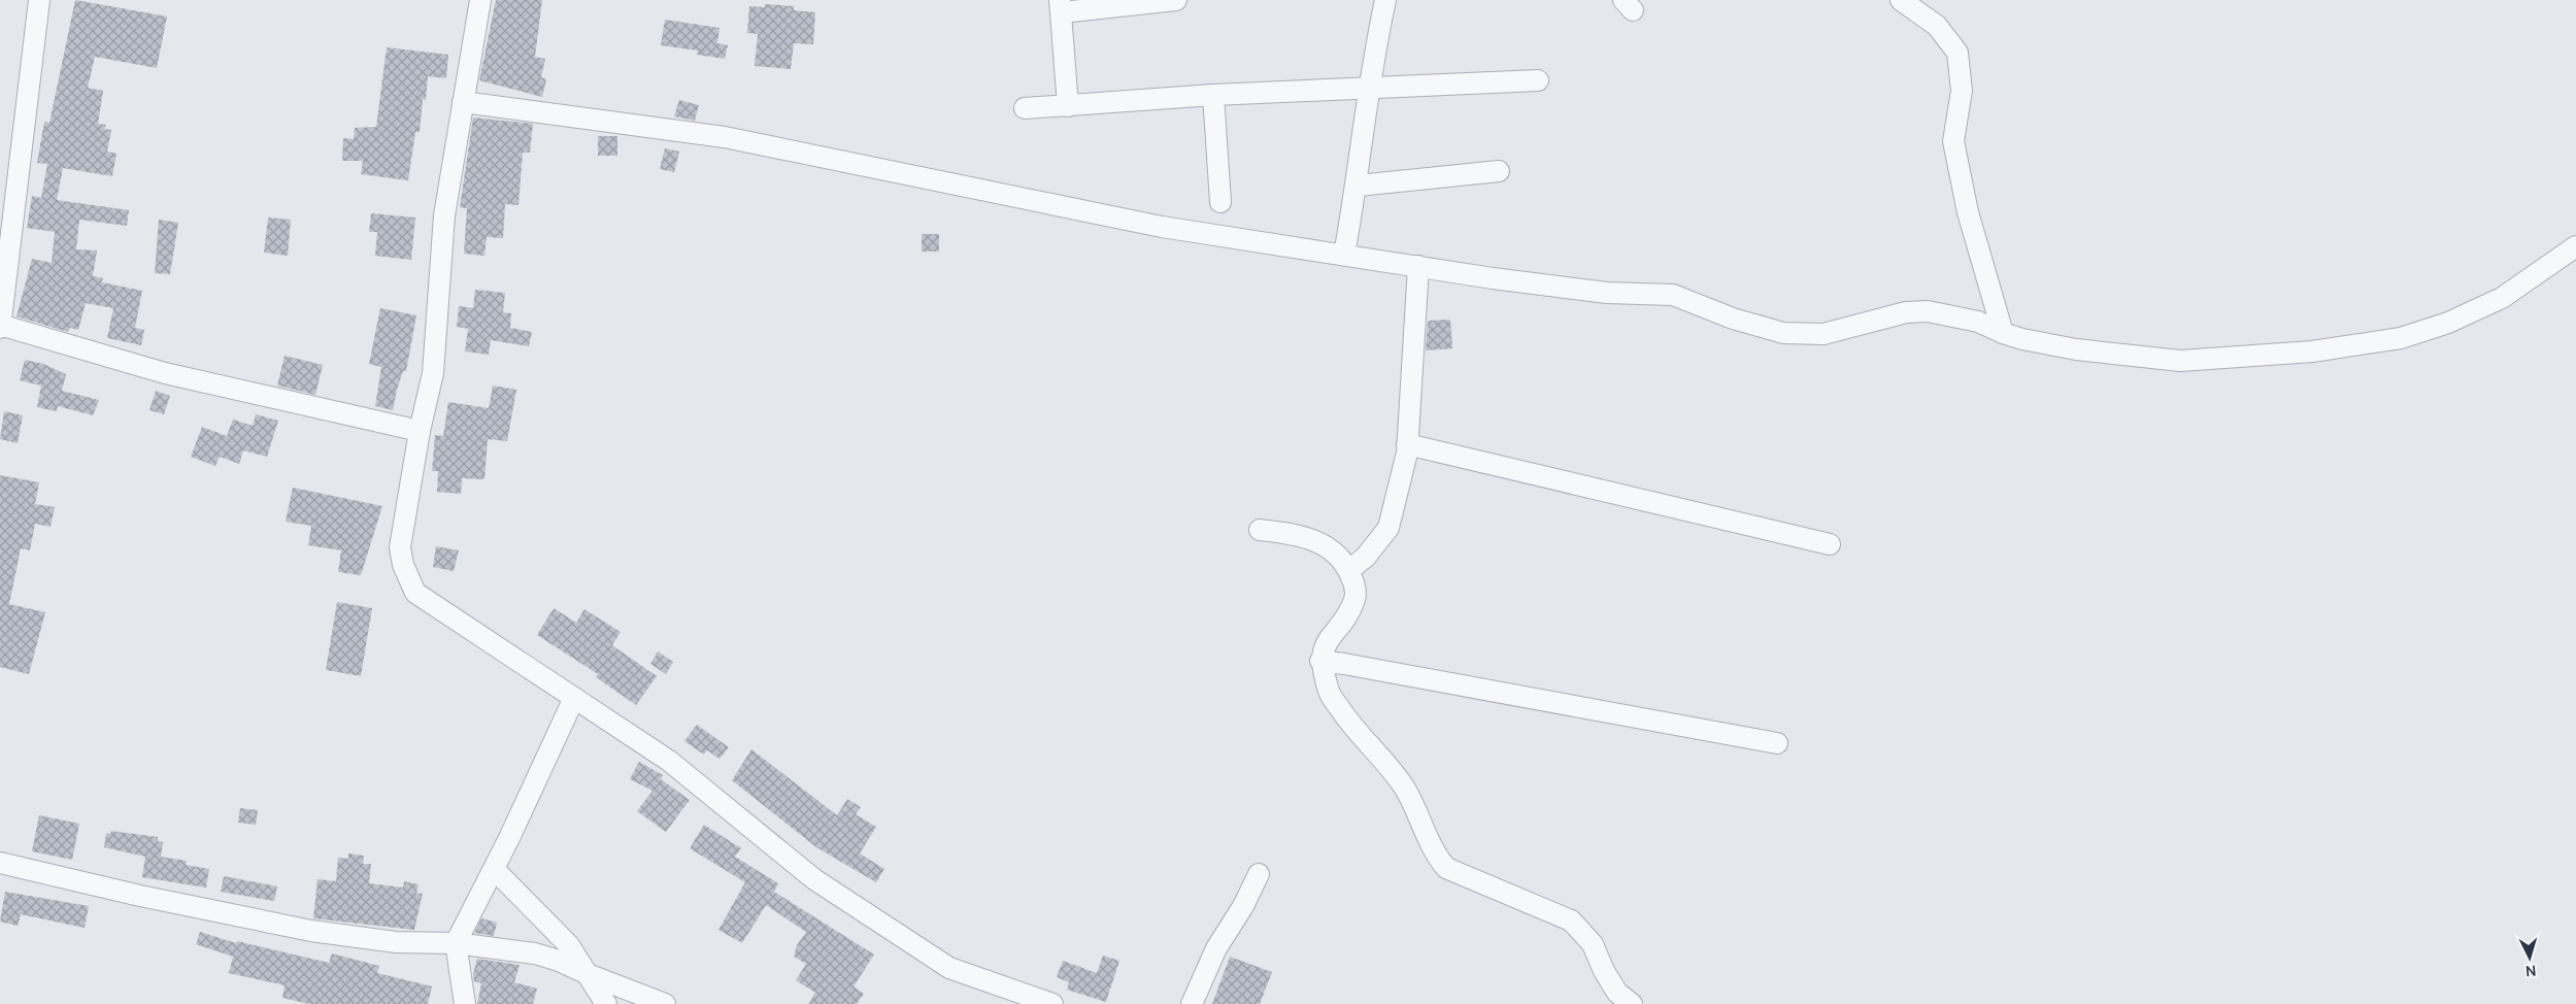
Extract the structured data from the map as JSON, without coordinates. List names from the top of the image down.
{
  "north": "bottom"
}
